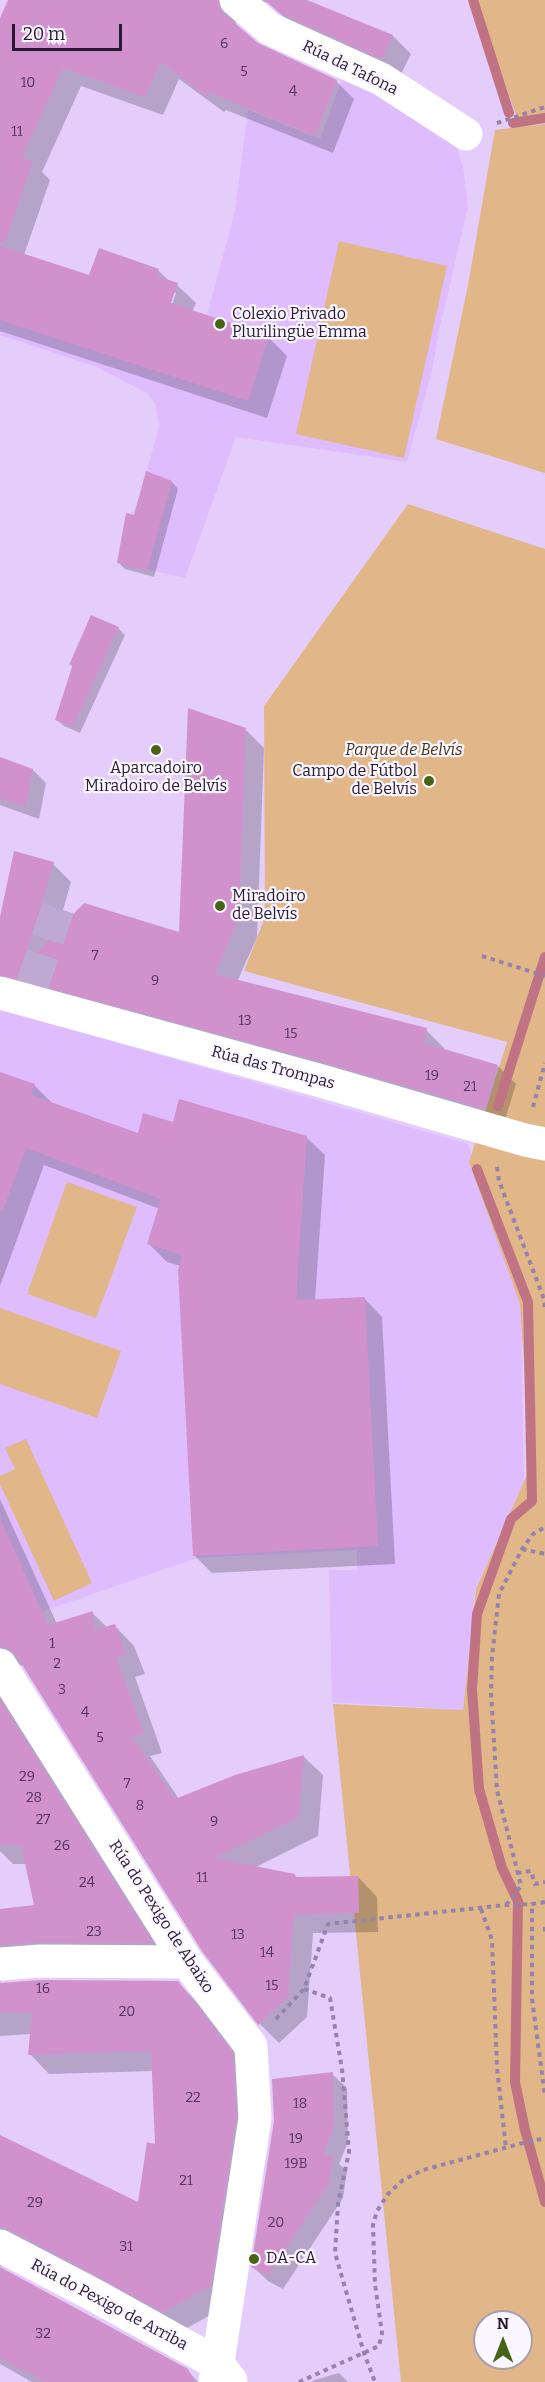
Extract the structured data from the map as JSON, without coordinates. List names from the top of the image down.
{
  "streets": {
    "street": [
      "Rúa da Tafona",
      "Rúa das Trompas",
      "Rúa do Pexigo de Abaixo",
      "Rúa do Pexigo de Arriba"
    ]
  },
  "parks": ["Parque de Belvís"],
  "places": [
    "Colexio Privado Plurilingüe Emma",
    "Aparcadoiro Miradoiro de Belvís",
    "Campo de Fútbol de Belvís",
    "Miradoiro de Belvís",
    "DA-CA"
  ],
  "house_numbers": [
    "6",
    "5",
    "10",
    "4",
    "11",
    "7",
    "9",
    "13",
    "15",
    "19",
    "21",
    "1",
    "2",
    "3",
    "4",
    "5",
    "29",
    "7",
    "28",
    "8",
    "27",
    "9",
    "26",
    "11",
    "24",
    "23",
    "13",
    "14",
    "15",
    "16",
    "20",
    "22",
    "18",
    "19",
    "19B",
    "21",
    "29",
    "20",
    "31",
    "32"
  ],
  "scale_bar": "20 m",
  "north": "top"
}
